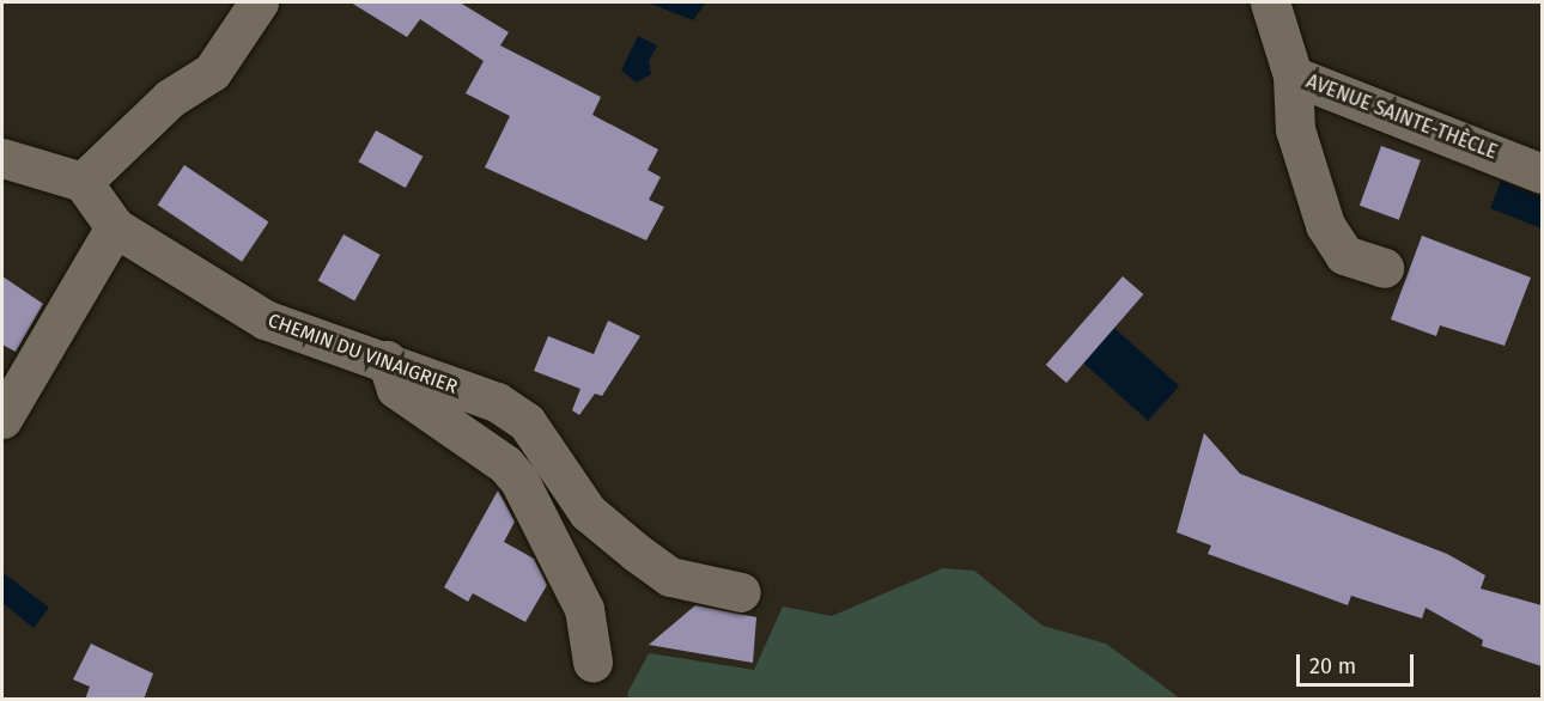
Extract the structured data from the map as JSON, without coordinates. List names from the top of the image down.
{
  "streets": {
    "street": ["AVENUE SAINTE-THÈCLE", "CHEMIN DU VINAIGRIER"]
  },
  "scale_bar": "20 m"
}
